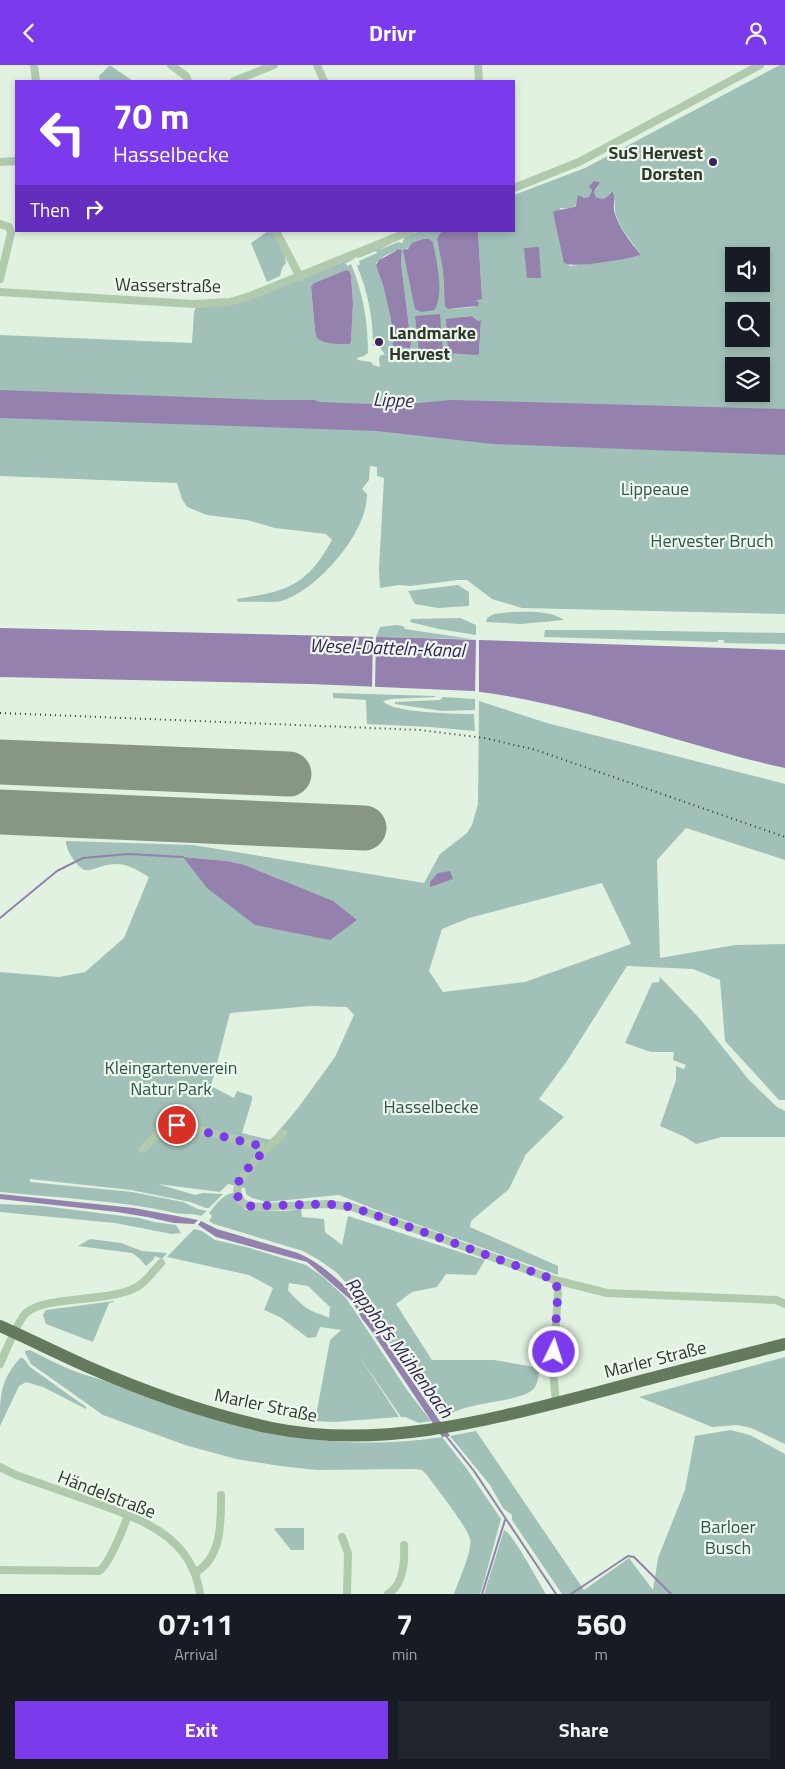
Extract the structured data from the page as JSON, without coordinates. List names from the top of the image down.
{
  "streets": {
    "main road": ["Marler Straße"],
    "street": ["Wasserstraße", "Händelstraße"]
  },
  "water": ["Lippe", "Wesel-Datteln-Kanal", "Rapphofs Mühlenbach"],
  "parks": [
    "Lippeaue",
    "Hervester Bruch",
    "Kleingartenverein Natur Park",
    "Hasselbecke",
    "Barloer Busch"
  ],
  "places": ["SuS Hervest Dorsten", "Landmarke Hervest"],
  "page": {
    "header": "Drivr",
    "turn": ["70 m", "Hasselbecke"],
    "then": "Then",
    "eta": [
      "07:11",
      "Arrival",
      "7",
      "min",
      "560",
      "m"
    ],
    "buttons": ["Exit", "Share"]
  }
}
